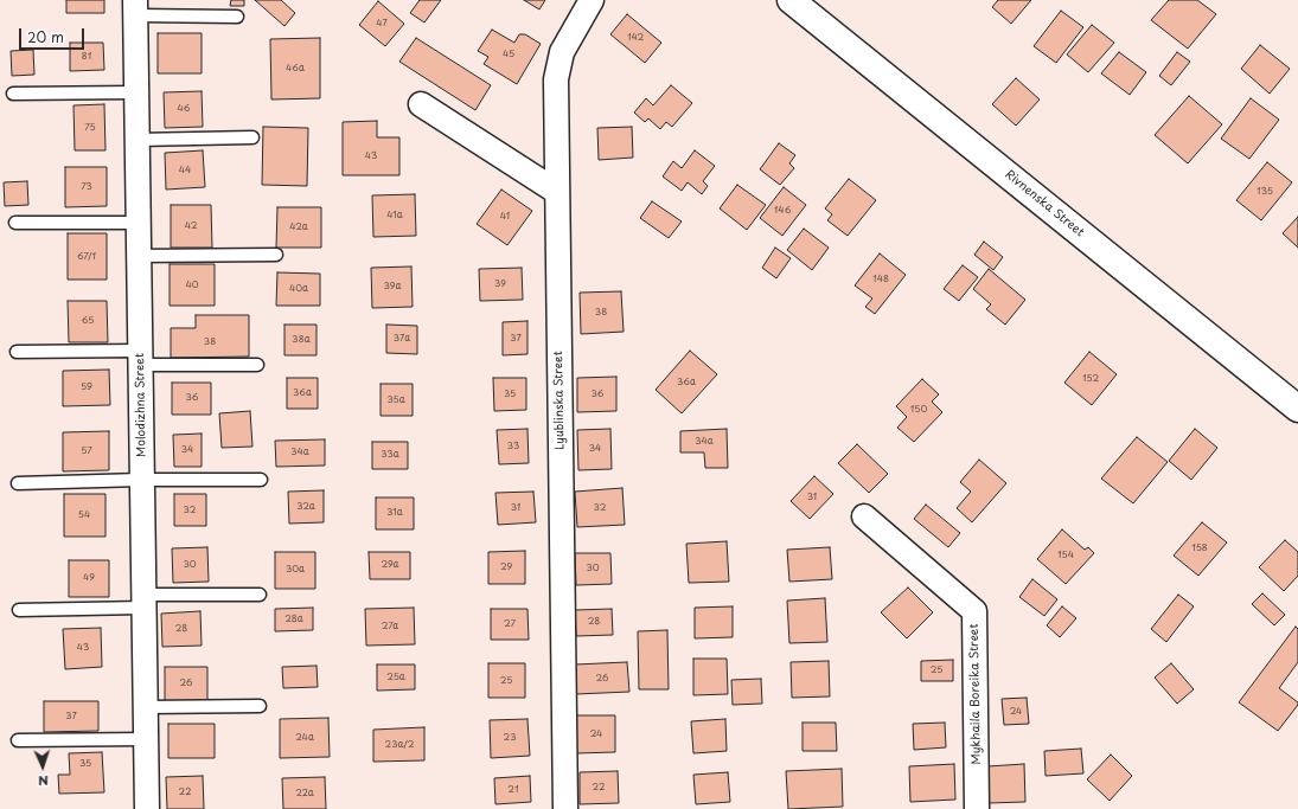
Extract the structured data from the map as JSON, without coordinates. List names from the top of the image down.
{
  "streets": {
    "main road": ["Rivnenska Street"],
    "street": ["Lyublinska Street", "Molodizhna Street", "Mykhaila Boreika Street"]
  },
  "house_numbers": [
    "47",
    "142",
    "45",
    "81",
    "46а",
    "46",
    "75",
    "43",
    "44",
    "73",
    "135",
    "146",
    "41а",
    "41",
    "42",
    "42а",
    "67/1",
    "148",
    "39",
    "40",
    "39а",
    "40а",
    "38",
    "65",
    "37а",
    "37",
    "38а",
    "38",
    "152",
    "36а",
    "59",
    "36а",
    "35",
    "36",
    "36",
    "35а",
    "150",
    "34а",
    "33",
    "34",
    "34",
    "57",
    "34а",
    "33а",
    "31",
    "32а",
    "31",
    "32",
    "32",
    "31а",
    "54",
    "158",
    "154",
    "30",
    "29а",
    "29",
    "30",
    "30а",
    "49",
    "28а",
    "28",
    "27",
    "27а",
    "28",
    "43",
    "25",
    "25а",
    "26",
    "25",
    "26",
    "24",
    "37",
    "24",
    "24а",
    "23",
    "23а/2",
    "35",
    "22",
    "21",
    "22",
    "22а"
  ],
  "scale_bar": "20 m",
  "north": "bottom"
}
